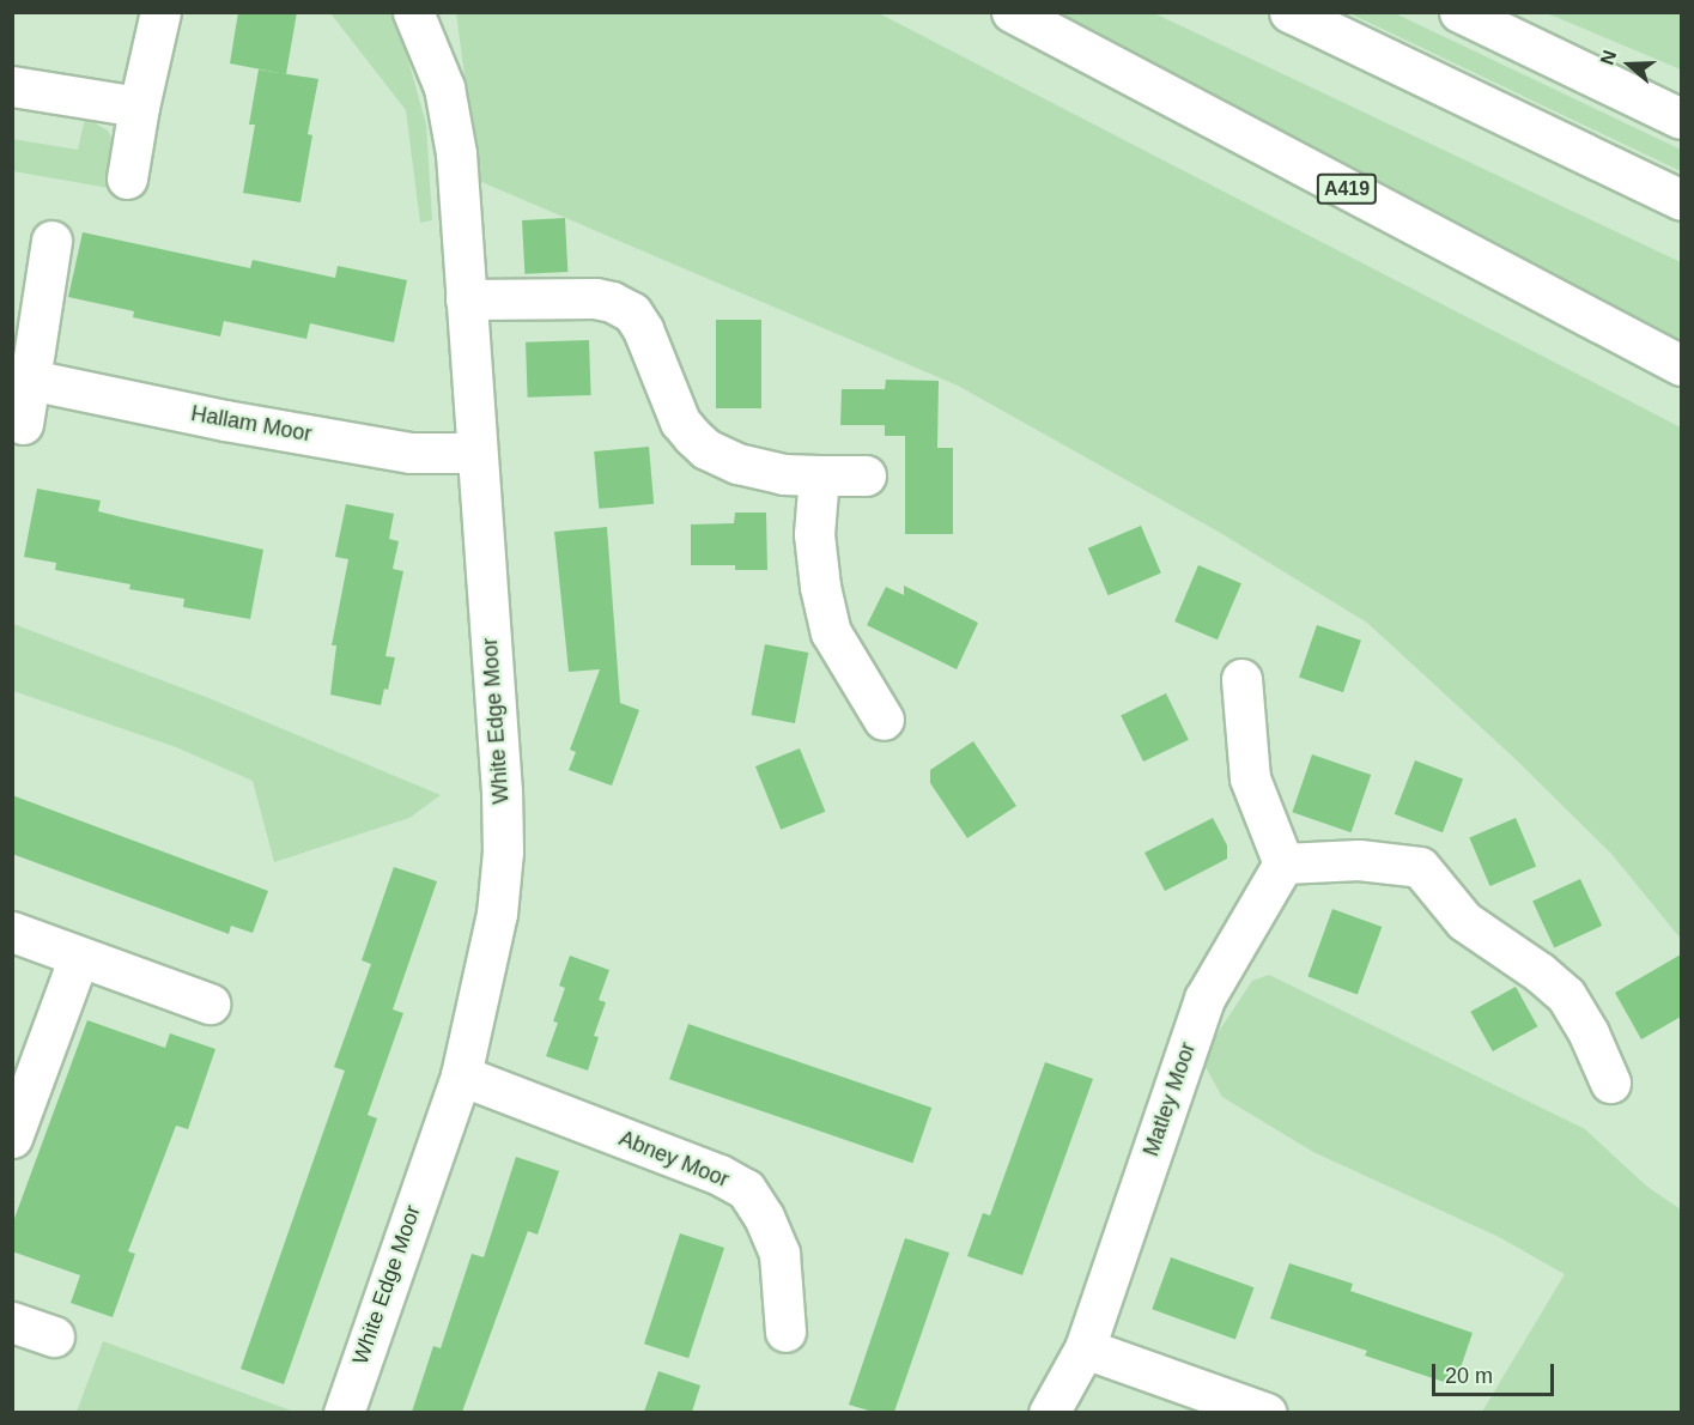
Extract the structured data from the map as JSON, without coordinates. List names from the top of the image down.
{
  "streets": {
    "main road": [
      "A419",
      "Hallam Moor",
      "White Edge Moor",
      "Matley Moor",
      "Abney Moor"
    ]
  },
  "crossings": [
    ["Hallam Moor", "White Edge Moor"],
    ["White Edge Moor", "Abney Moor"]
  ],
  "scale_bar": "20 m",
  "north": "left"
}
